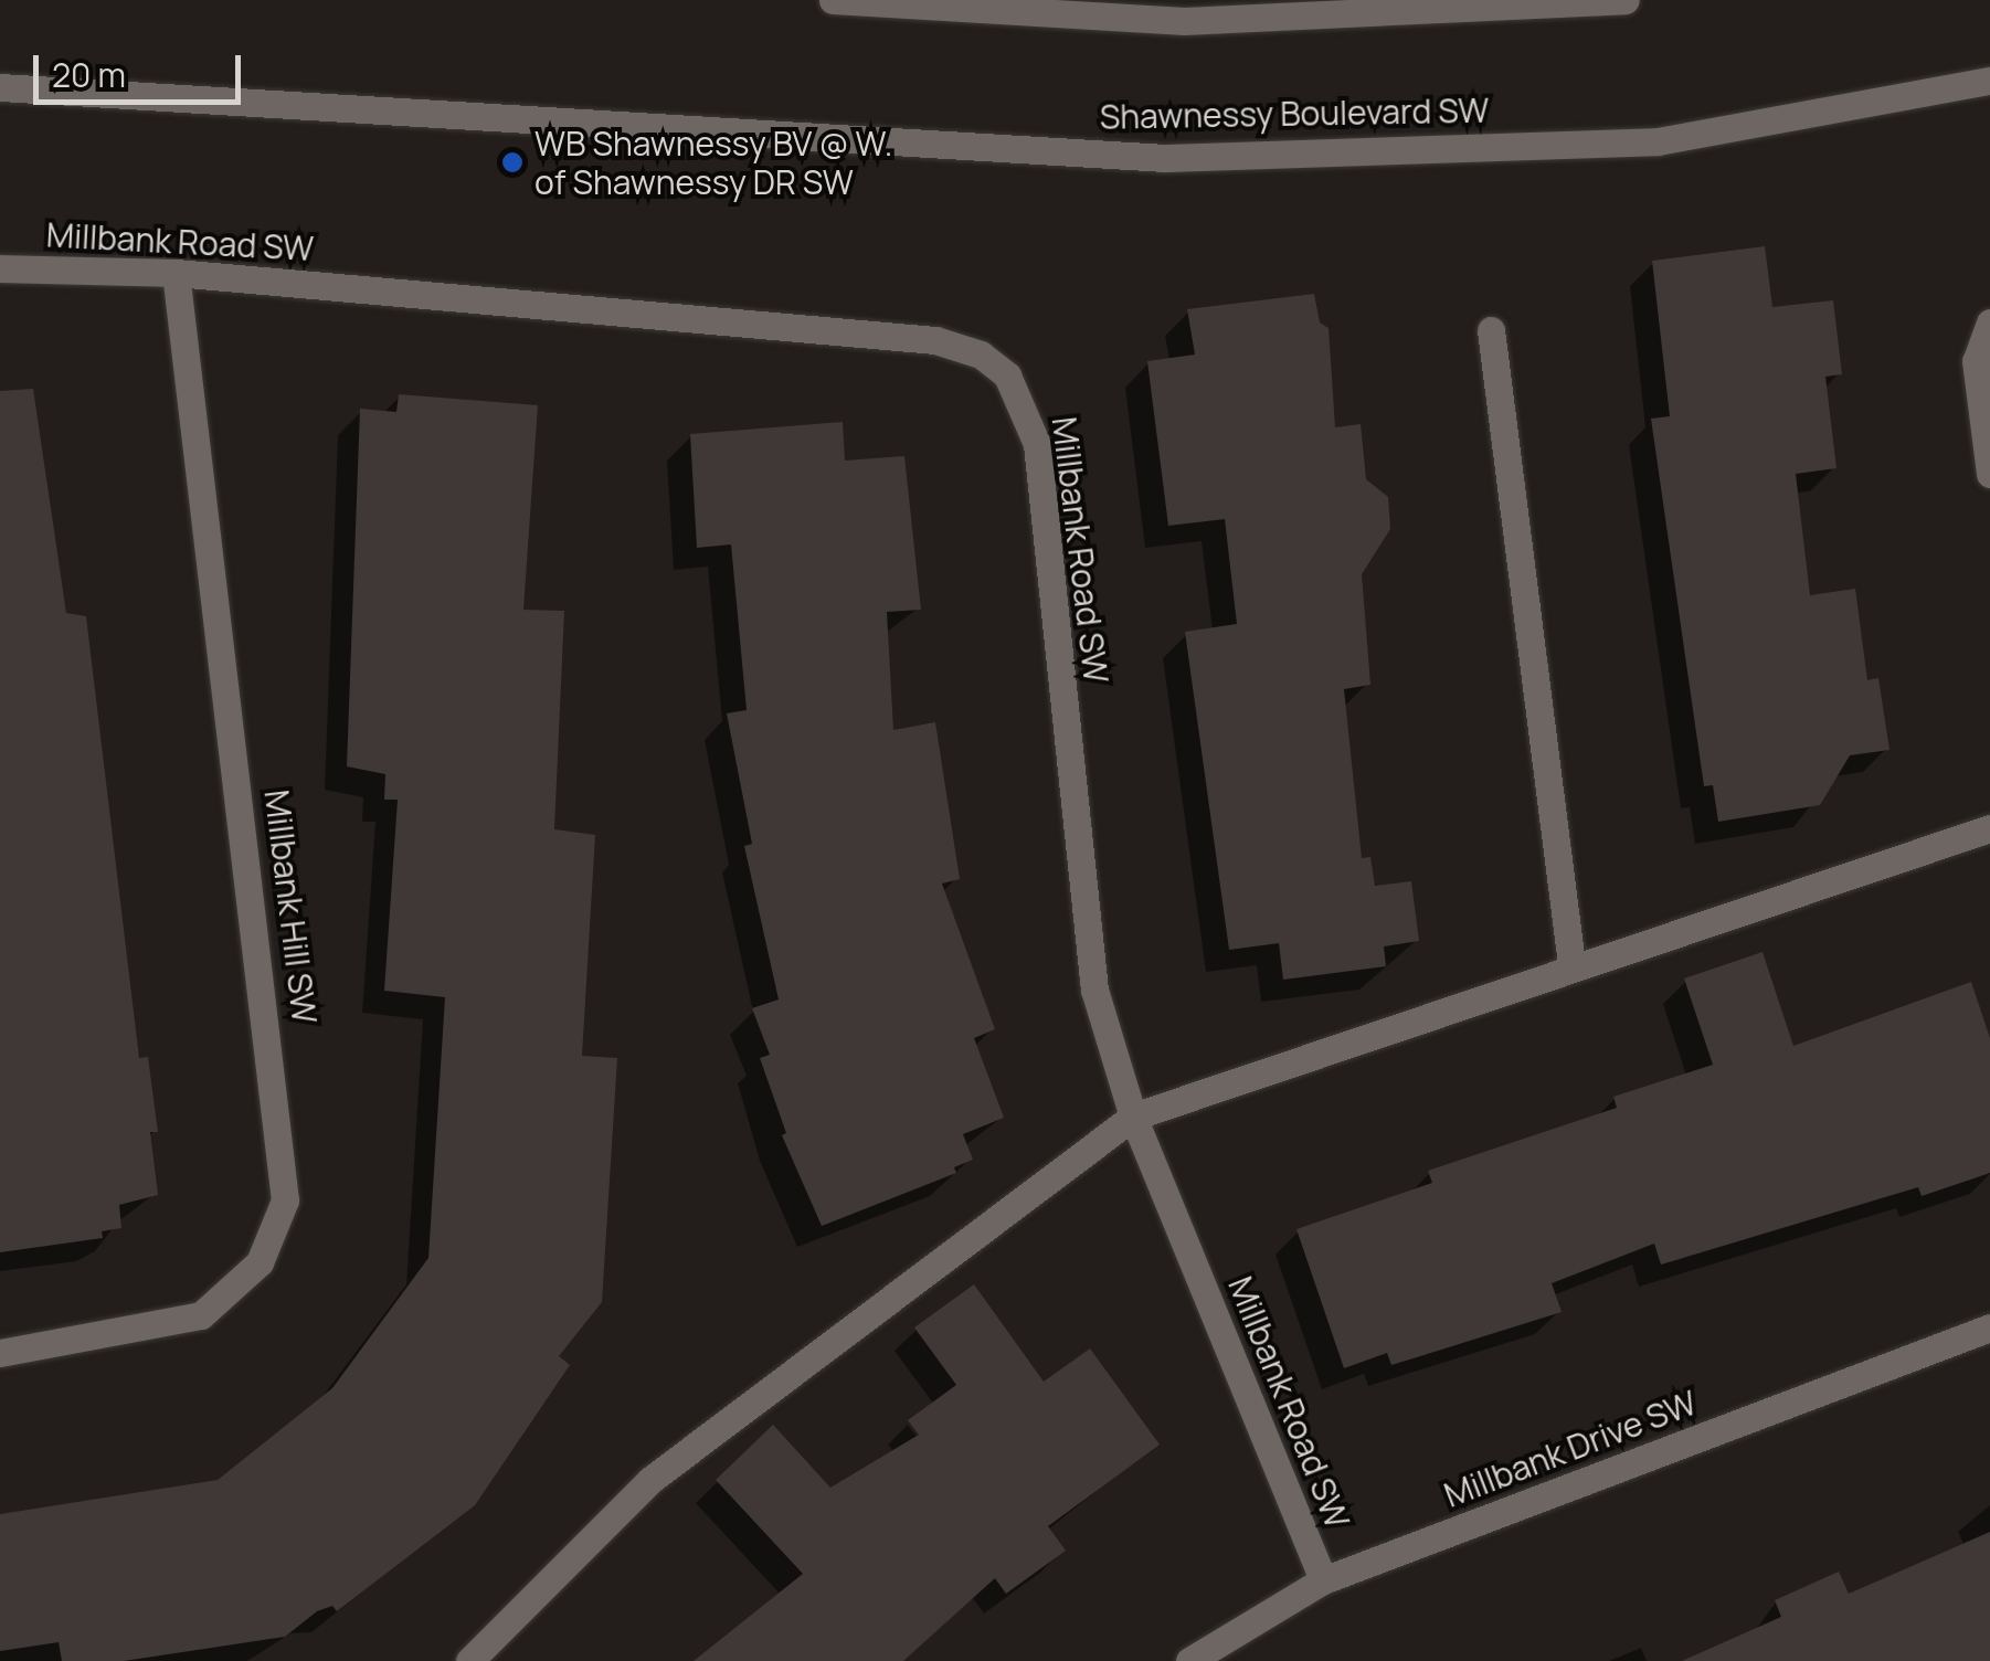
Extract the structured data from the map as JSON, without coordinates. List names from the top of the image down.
{
  "streets": {
    "street": [
      "Shawnessy Boulevard SW",
      "Millbank Road SW",
      "Millbank Hill SW",
      "Millbank Drive SW"
    ]
  },
  "crossings": [
    ["Millbank Road SW", "Millbank Hill SW"],
    ["Millbank Road SW", "Millbank Drive SW"]
  ],
  "places": ["WB Shawnessy BV @ W. of Shawnessy DR SW"],
  "scale_bar": "20 m"
}
